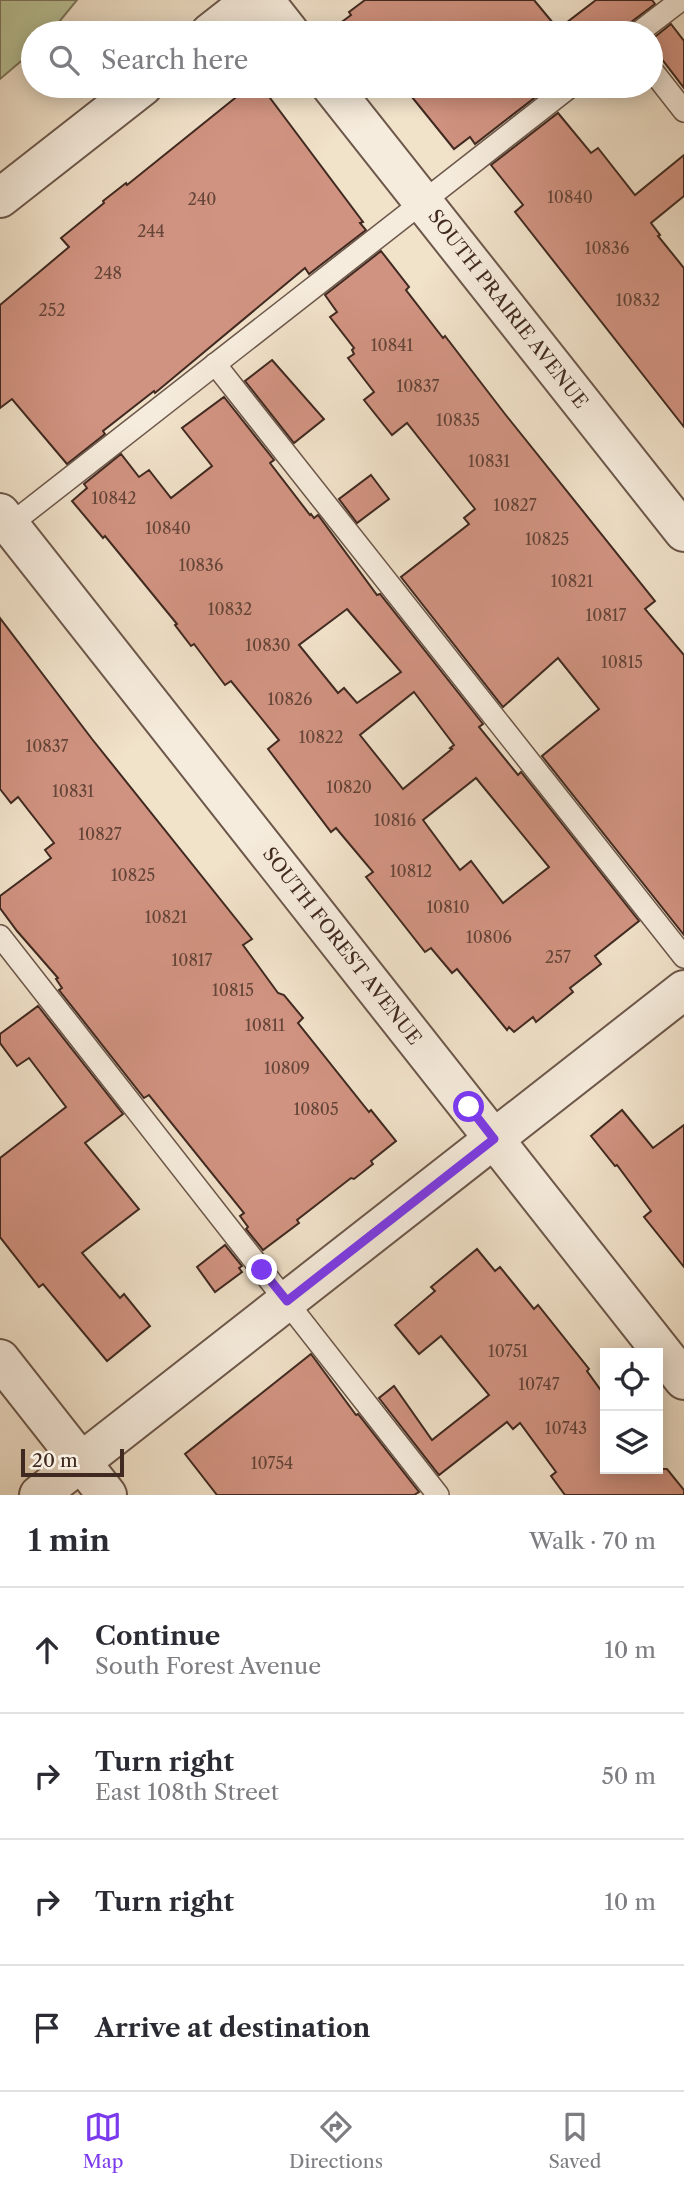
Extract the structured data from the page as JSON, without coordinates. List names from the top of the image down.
{
  "streets": {
    "street": ["SOUTH PRAIRIE AVENUE", "SOUTH FOREST AVENUE"]
  },
  "house_numbers": [
    "10840",
    "240",
    "244",
    "10836",
    "248",
    "10832",
    "252",
    "10841",
    "10837",
    "10835",
    "10831",
    "10842",
    "10827",
    "10840",
    "10825",
    "10836",
    "10821",
    "10832",
    "10817",
    "10830",
    "10815",
    "10826",
    "10822",
    "10837",
    "10820",
    "10831",
    "10816",
    "10827",
    "10812",
    "10825",
    "10810",
    "10821",
    "10806",
    "257",
    "10817",
    "10815",
    "10811",
    "10809",
    "10805",
    "10751",
    "10747",
    "10743",
    "10754"
  ],
  "scale_bar": "20 m",
  "page": {
    "search": "Search here",
    "scale": "20 m",
    "heading": ["1 min", "Walk · 70 m"],
    "list": [
      ["Continue", "South Forest Avenue", "10 m"],
      ["Turn right", "East 108th Street", "50 m"],
      ["Turn right", "10 m"],
      "Arrive at destination"
    ],
    "nav": ["Map", "Directions", "Saved"]
  }
}
